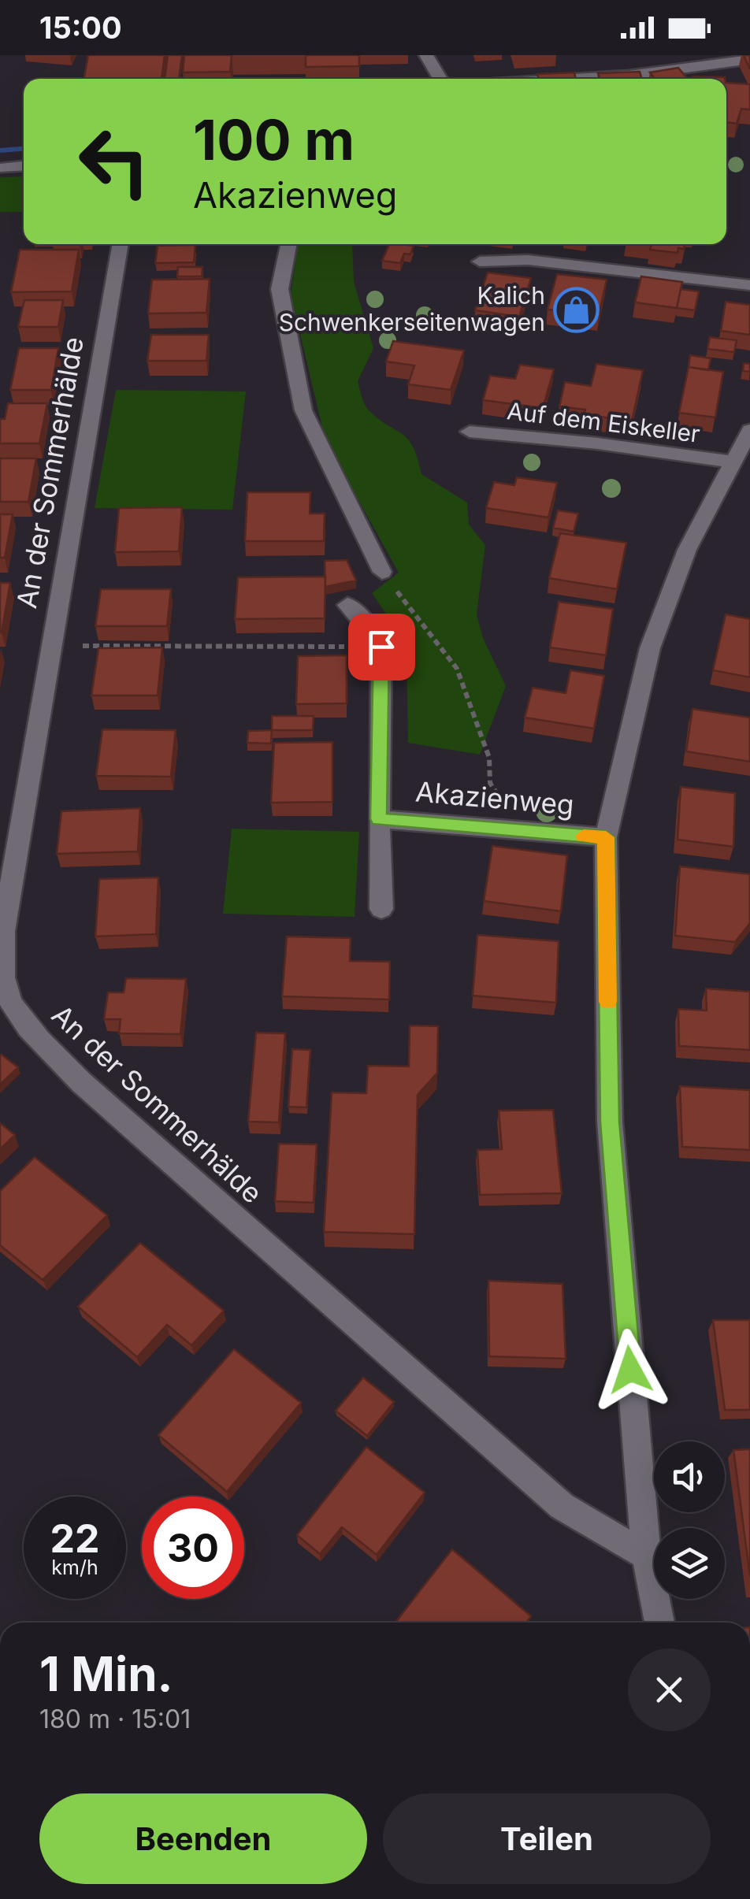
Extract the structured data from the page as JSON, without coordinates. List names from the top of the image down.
{
  "streets": {
    "street": ["Auf dem Eiskeller", "An der Sommerhälde", "Akazienweg"]
  },
  "places": {
    "shop": ["Kalich Schwenkerseitenwagen"]
  },
  "page": {
    "status": "15:00",
    "turn": ["100 m", "Akazienweg"],
    "speed": "22 km/h",
    "limit": "30",
    "heading": ["1 Min.", "180 m · 15:01"],
    "buttons": ["Beenden", "Teilen"]
  }
}
